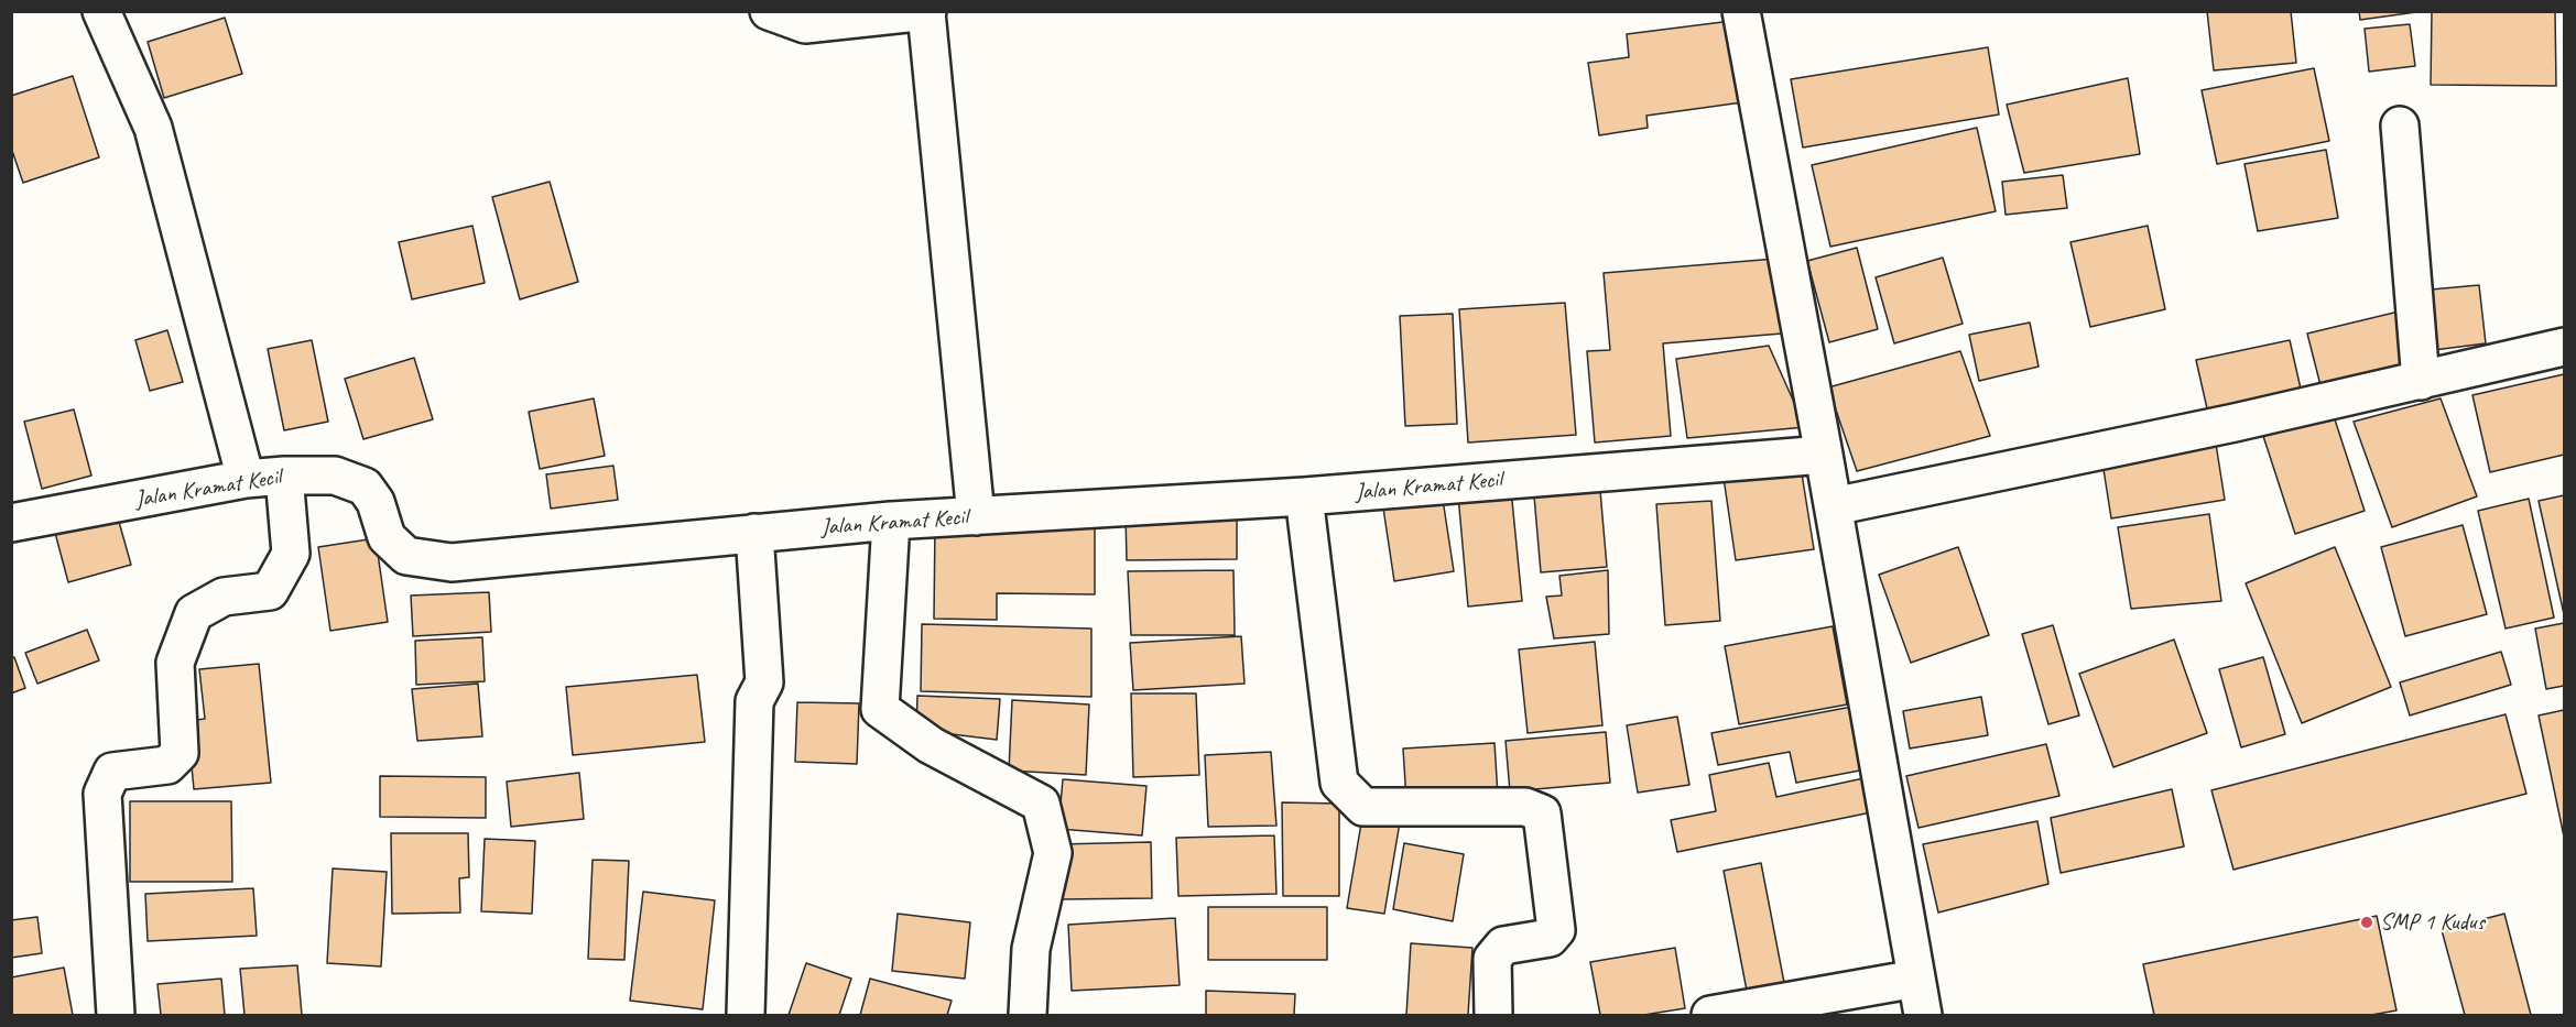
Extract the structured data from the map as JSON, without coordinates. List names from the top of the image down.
{
  "streets": {
    "street": ["Jalan Kramat Kecil"]
  },
  "places": ["SMP 1 Kudus"]
}
